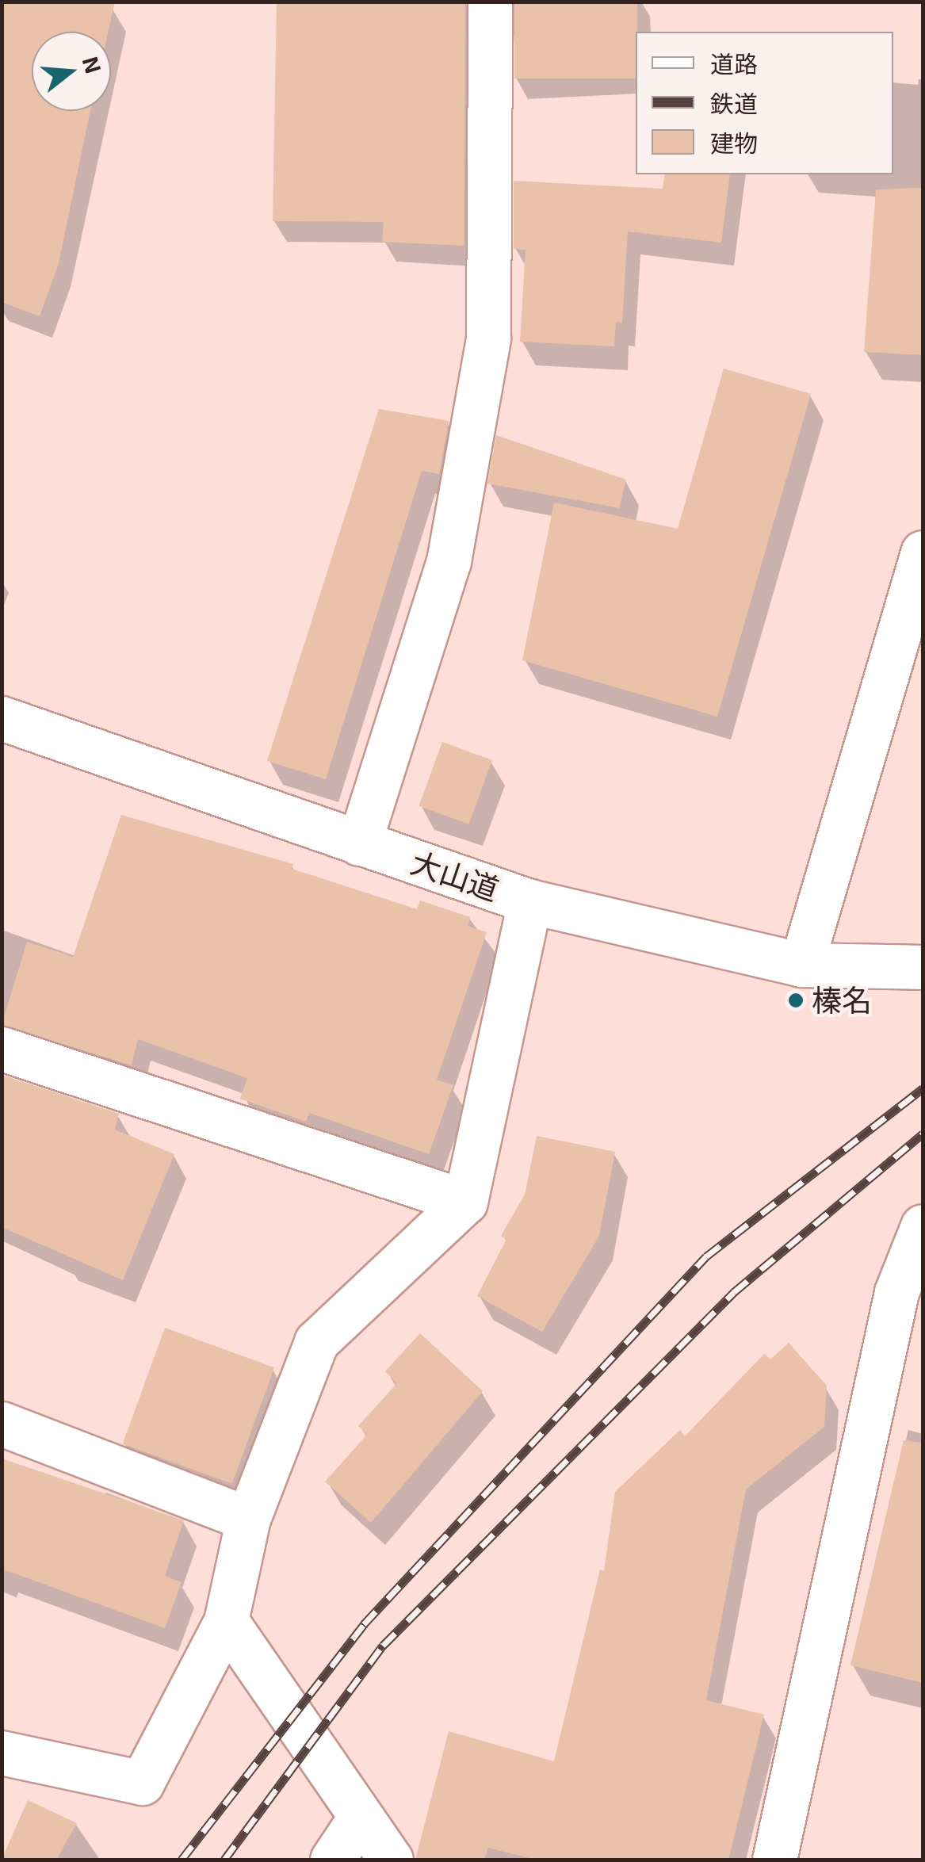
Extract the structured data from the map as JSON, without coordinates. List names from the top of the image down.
{
  "streets": {
    "street": ["大山道"]
  },
  "places": ["榛名"],
  "legend": ["道路", "鉄道", "建物"],
  "north": "right"
}
